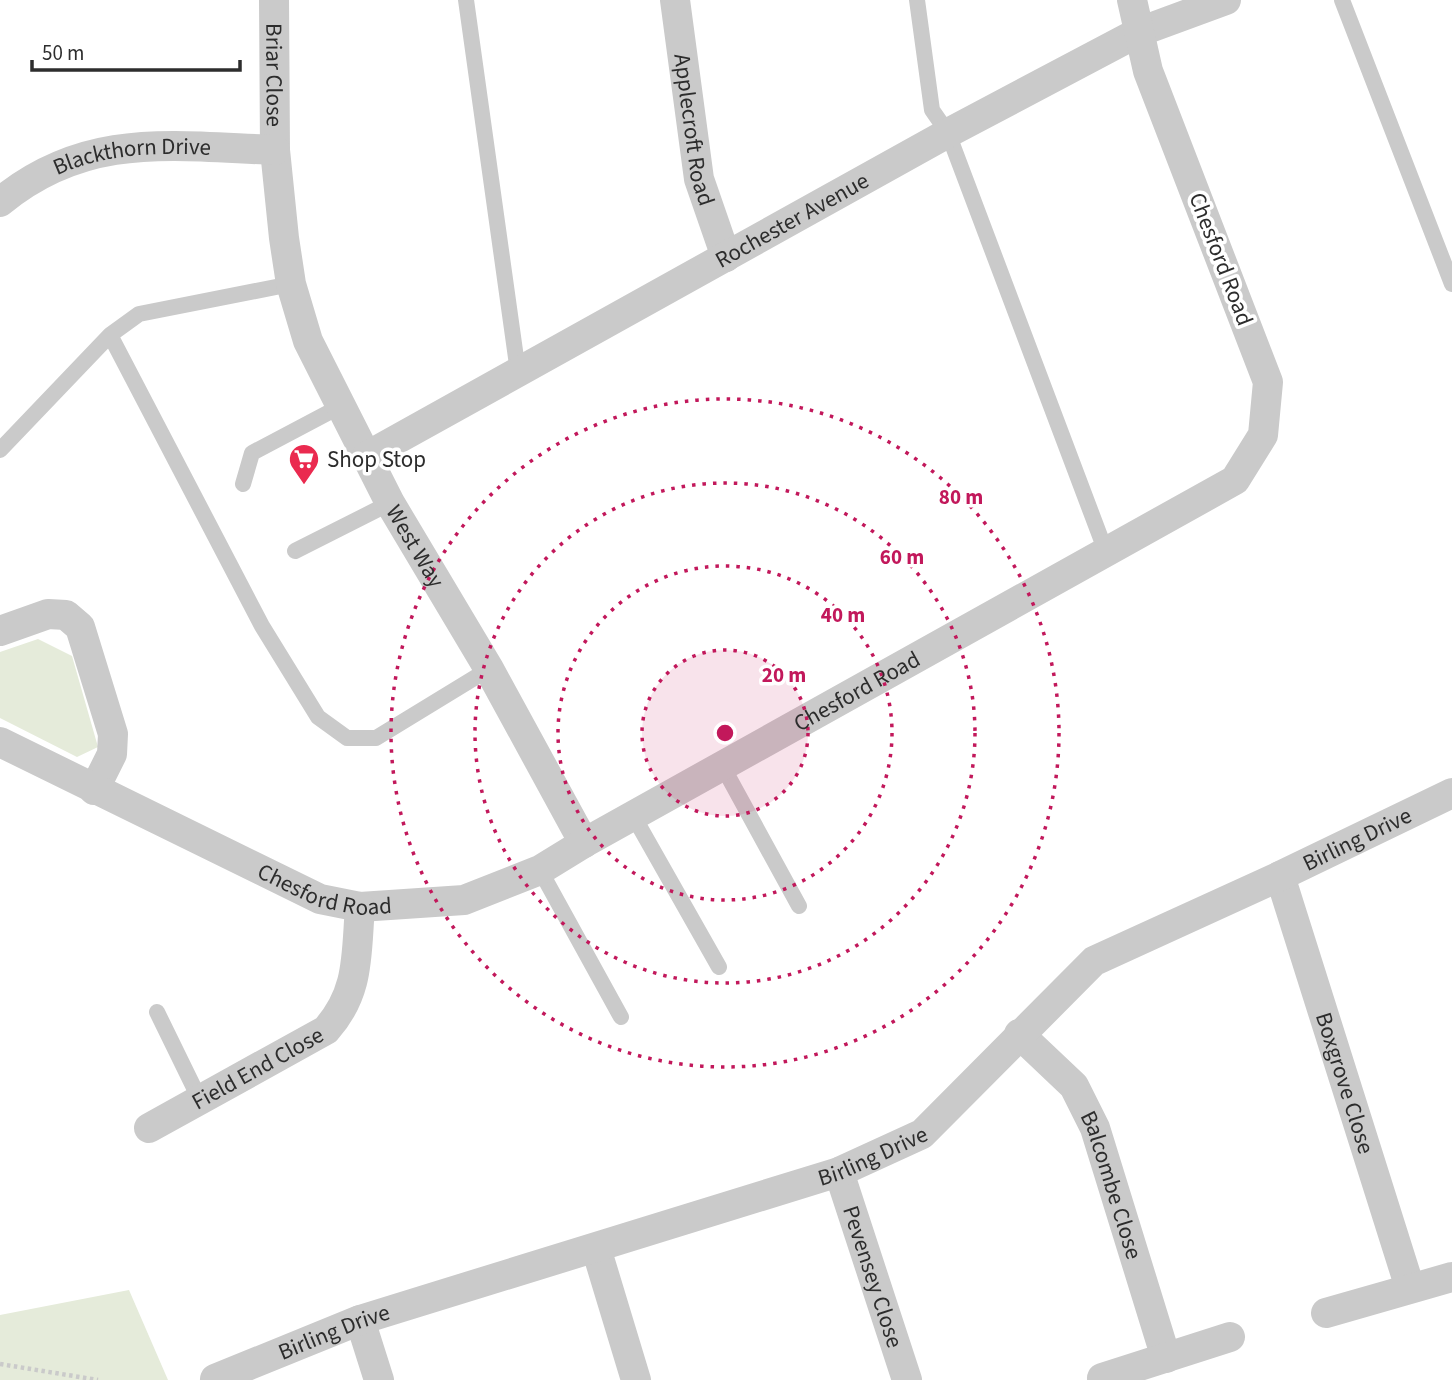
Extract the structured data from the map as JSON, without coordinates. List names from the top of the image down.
{
  "streets": {
    "street": [
      "Briar Close",
      "Applecroft Road",
      "Blackthorn Drive",
      "Rochester Avenue",
      "Chesford Road",
      "West Way",
      "Birling Drive",
      "Field End Close",
      "Boxgrove Close",
      "Balcombe Close",
      "Pevensey Close"
    ]
  },
  "crossings": [
    ["Briar Close", "Blackthorn Drive"],
    ["Briar Close", "West Way"],
    ["Applecroft Road", "Rochester Avenue"],
    ["Blackthorn Drive", "West Way"],
    ["Rochester Avenue", "Chesford Road"],
    ["Rochester Avenue", "West Way"],
    ["Chesford Road", "West Way"],
    ["Chesford Road", "Field End Close"],
    ["Birling Drive", "Boxgrove Close"],
    ["Birling Drive", "Balcombe Close"],
    ["Birling Drive", "Pevensey Close"]
  ],
  "places": {
    "supermarket": ["Shop Stop"]
  },
  "scale_bar": "50 m",
  "rings": [
    "80 m",
    "60 m",
    "40 m",
    "20 m"
  ]
}
